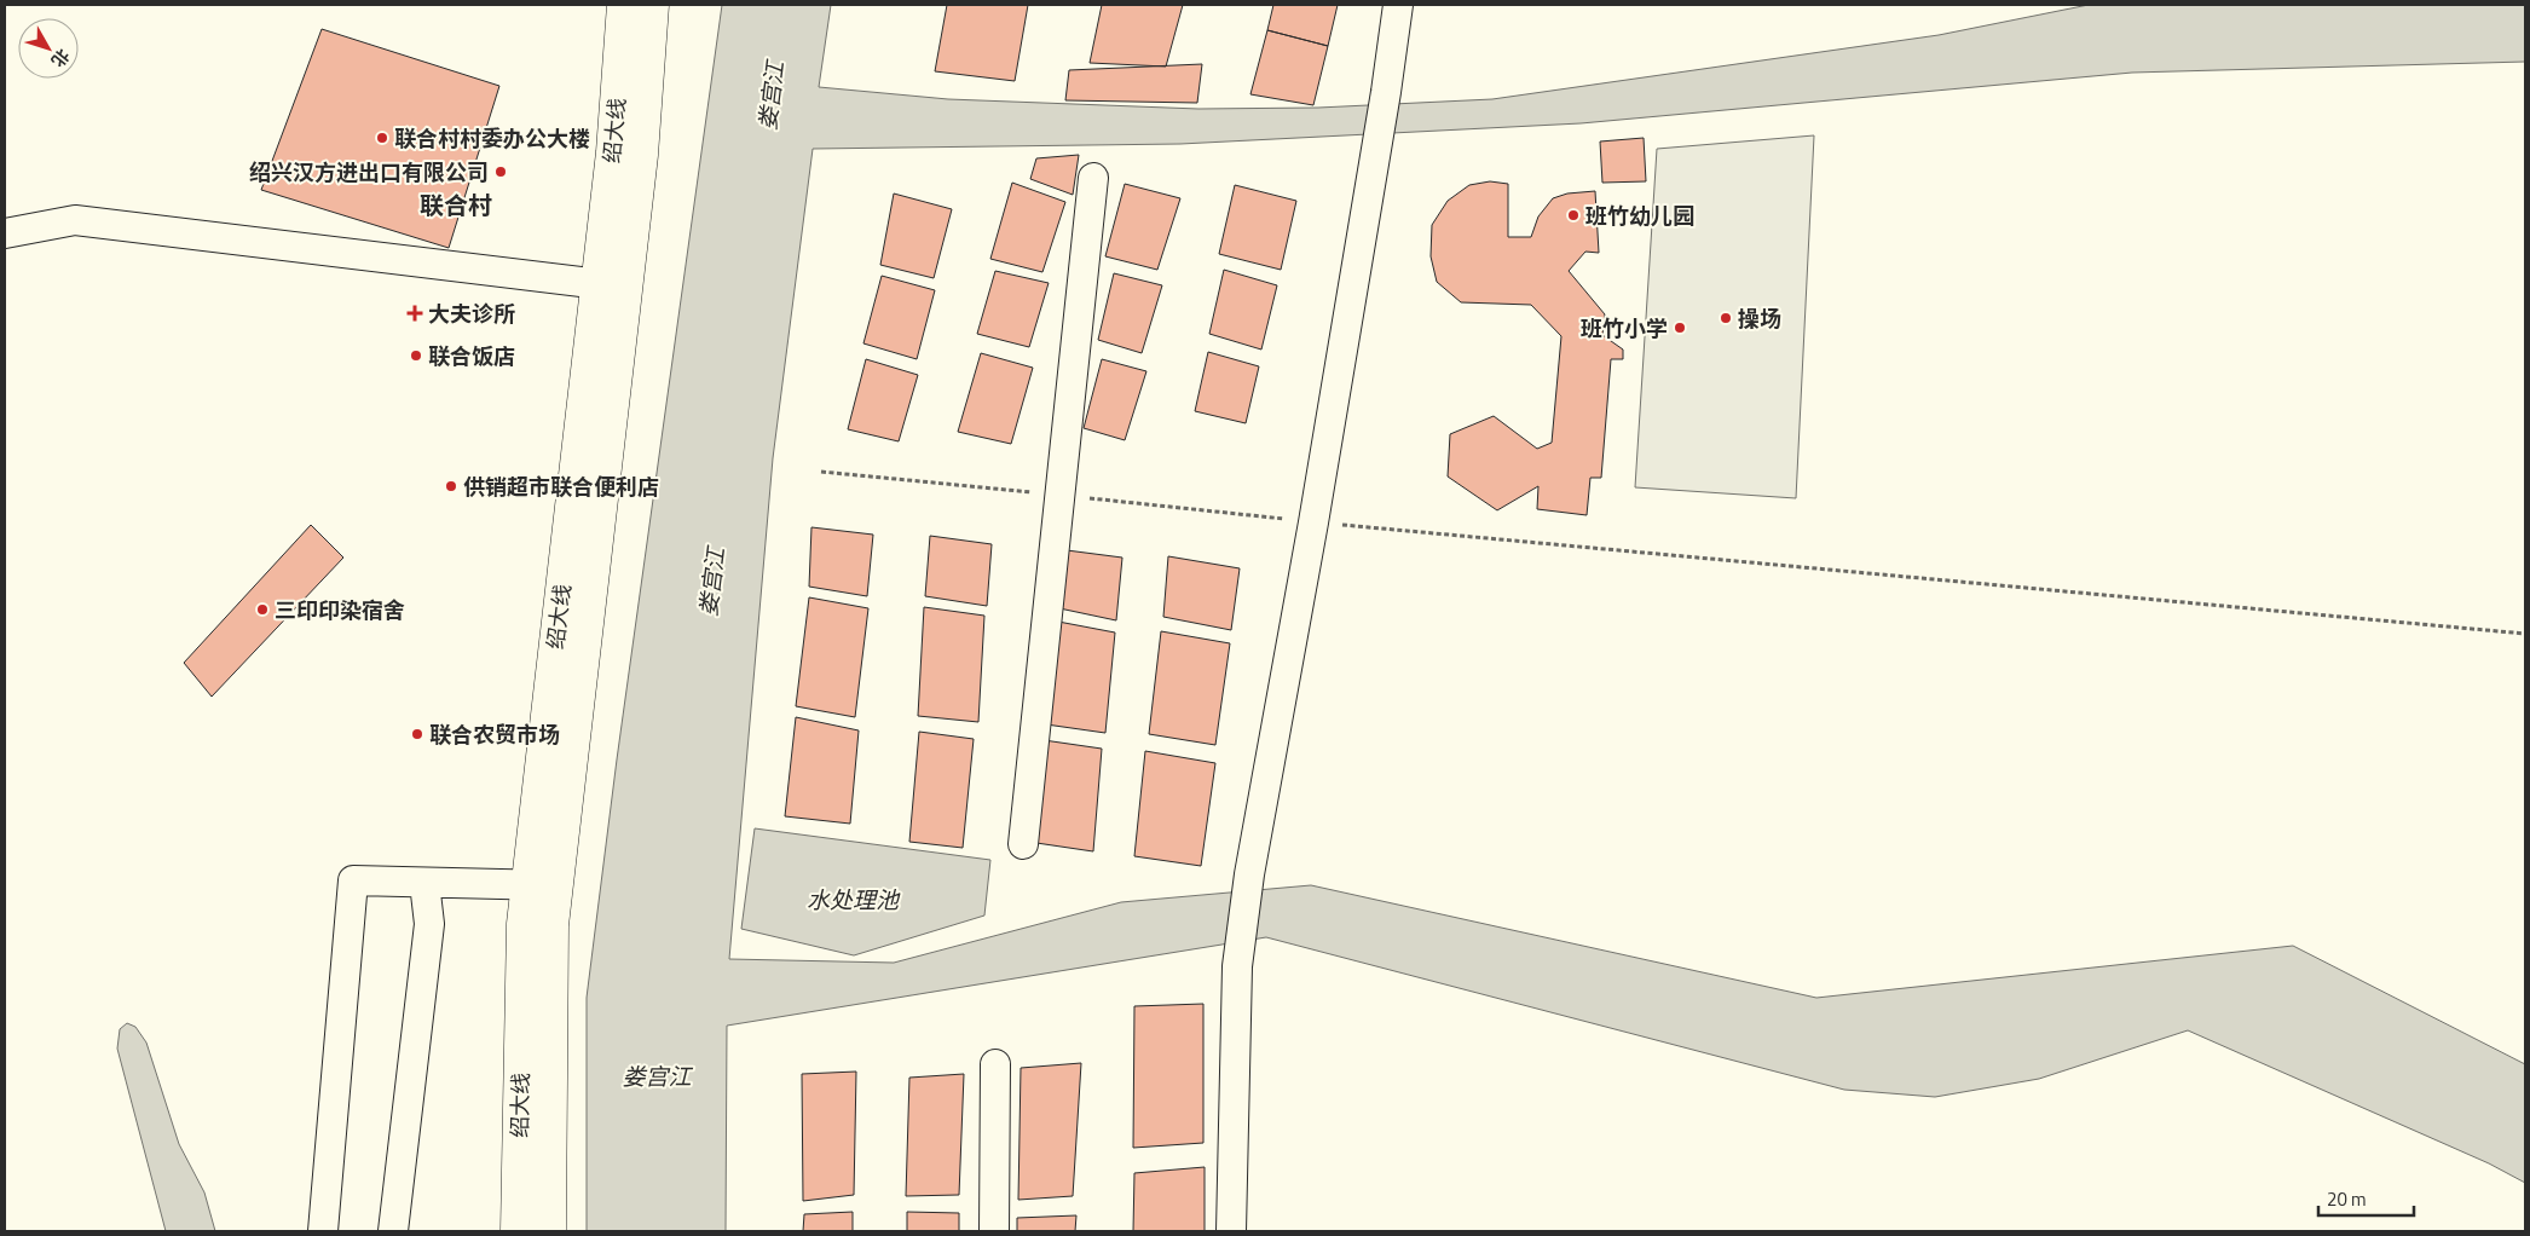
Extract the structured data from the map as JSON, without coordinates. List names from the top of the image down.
{
  "streets": {
    "main road": ["绍大线"]
  },
  "districts": ["联合村"],
  "water": ["娄宫江", "水处理池"],
  "places": {
    "other": [
      "联合村村委办公大楼",
      "绍兴汉方进出口有限公司",
      "班竹幼儿园",
      "操场",
      "班竹小学",
      "联合饭店",
      "供销超市联合便利店",
      "三印印染宿舍",
      "联合农贸市场"
    ],
    "health": ["大夫诊所"]
  },
  "scale_bar": "20 m",
  "north": "bottom right"
}
